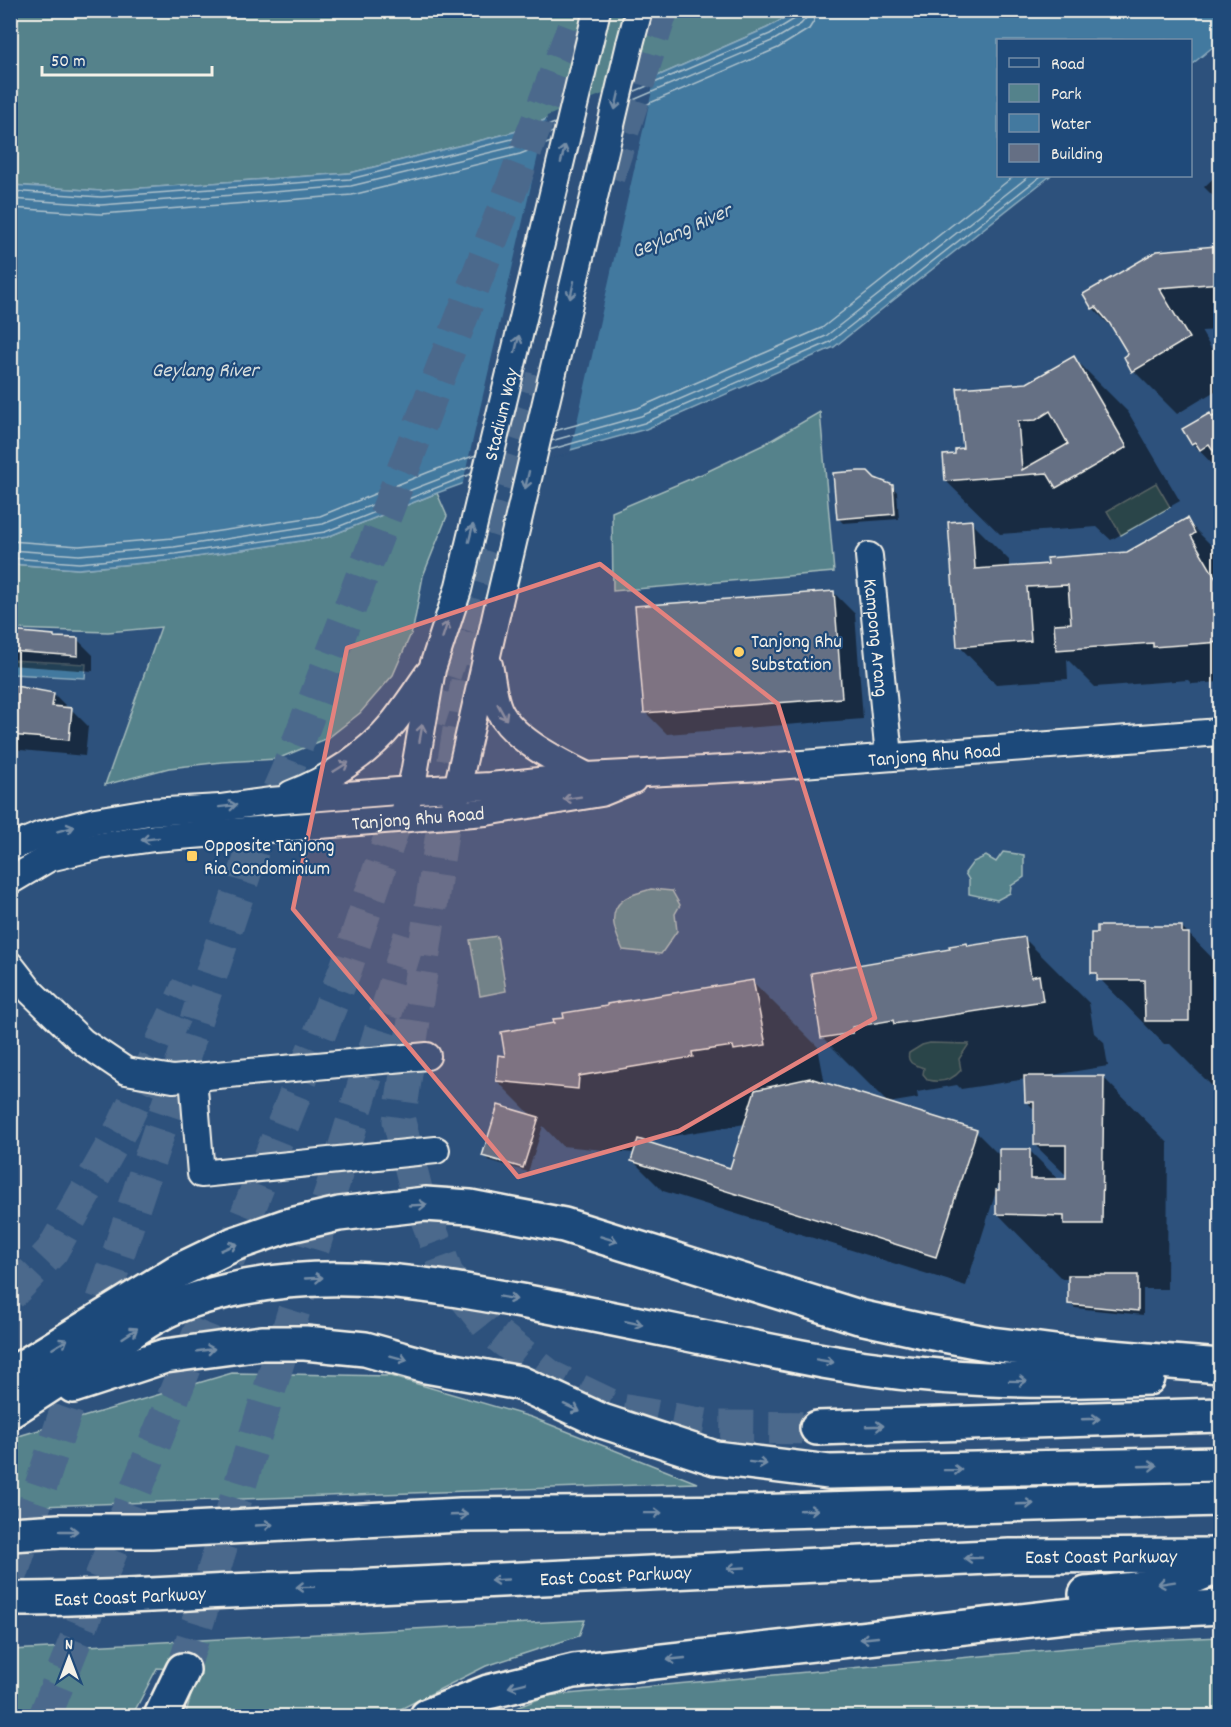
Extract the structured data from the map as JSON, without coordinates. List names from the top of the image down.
{
  "streets": {
    "highway": ["East Coast Parkway"],
    "street": ["Stadium Way", "Kampong Arang", "Tanjong Rhu Road"]
  },
  "crossings": [
    ["Stadium Way", "Tanjong Rhu Road"],
    ["Kampong Arang", "Tanjong Rhu Road"]
  ],
  "water": ["Geylang River"],
  "places": {
    "other": ["Tanjong Rhu Substation"],
    "transit": ["Opposite Tanjong Ria Condominium"]
  },
  "legend": [
    "Road",
    "Park",
    "Water",
    "Building"
  ],
  "scale_bar": "50 m",
  "north": "top"
}
